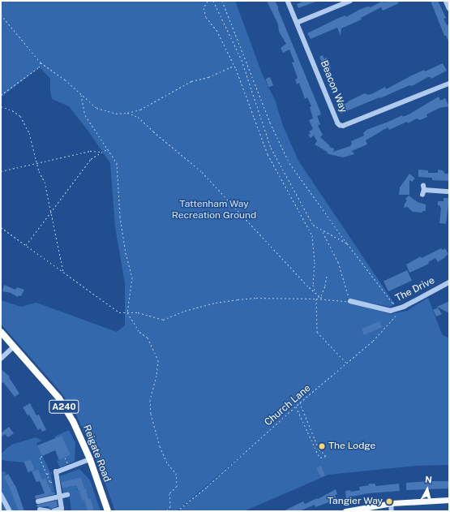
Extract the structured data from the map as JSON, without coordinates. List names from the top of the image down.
{
  "streets": {
    "highway": ["A240", "Reigate Road"],
    "street": ["Beacon Way", "The Drive"],
    "path": ["Church Lane"]
  },
  "crossings": [
    ["The Drive", "Church Lane"]
  ],
  "parks": ["Tattenham Way Recreation Ground"],
  "places": ["The Lodge", "Tangier Way"],
  "north": "top"
}
